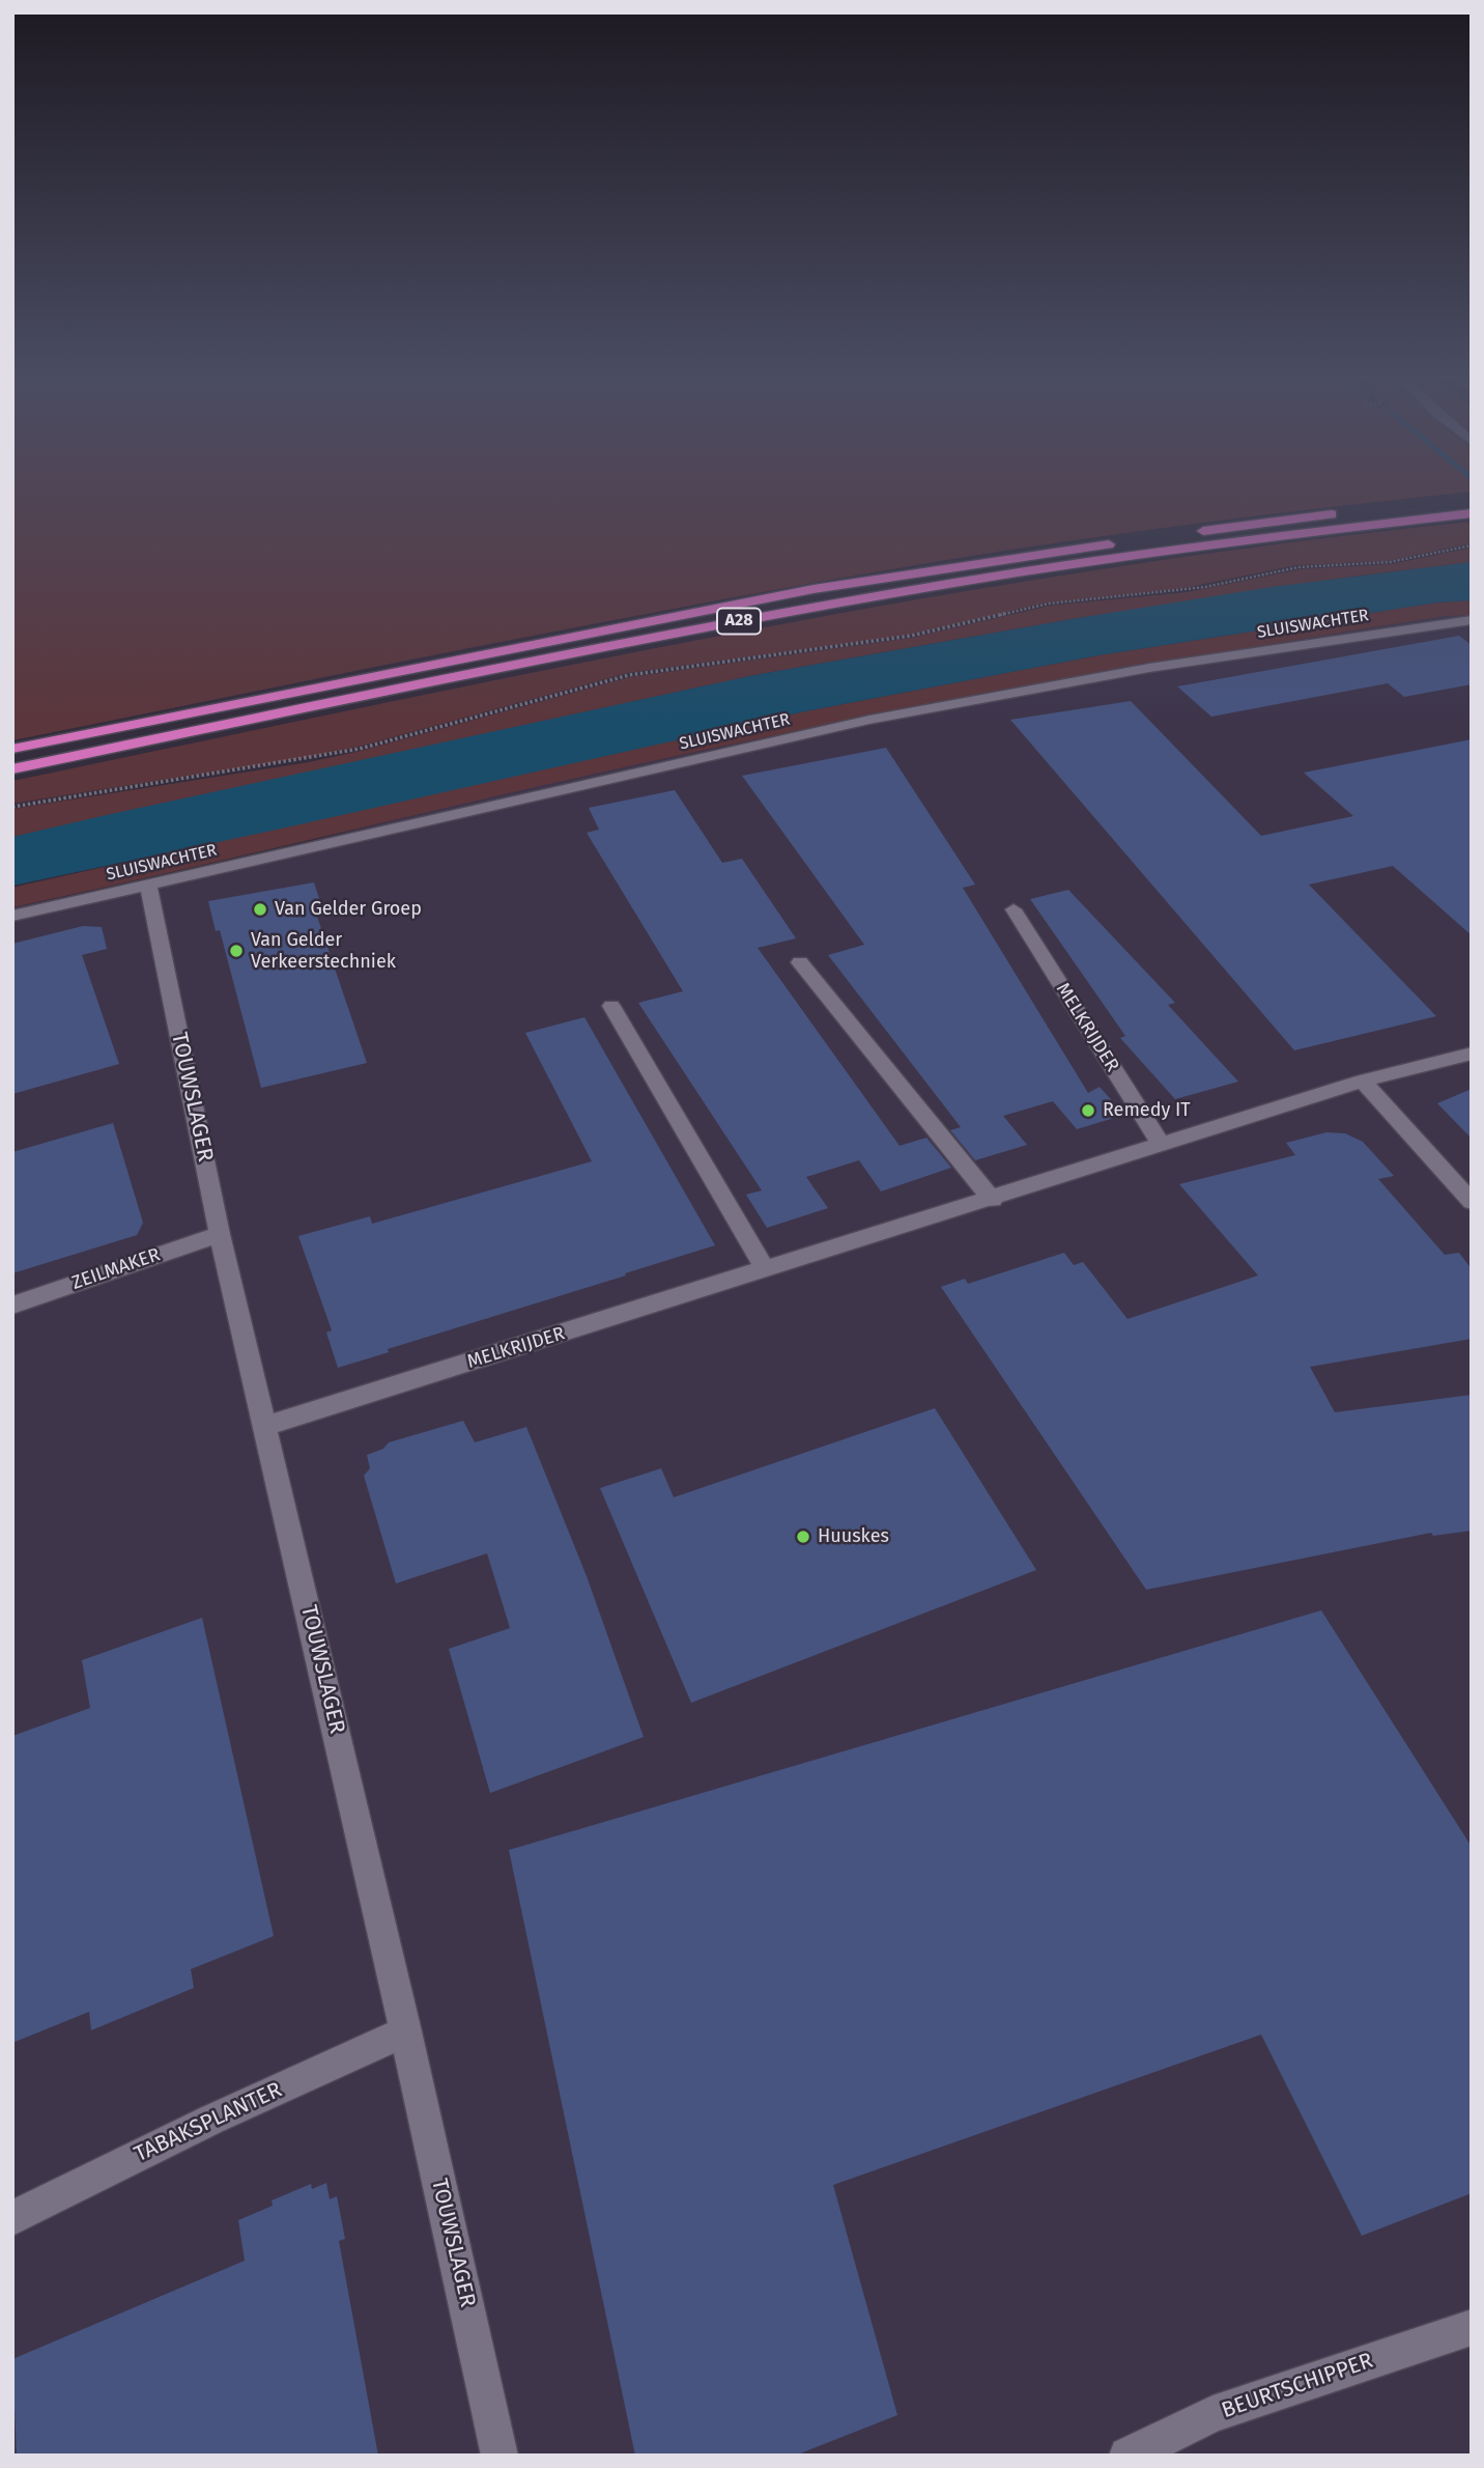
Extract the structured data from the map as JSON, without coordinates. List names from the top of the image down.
{
  "streets": {
    "highway": ["A28"],
    "street": [
      "SLUISWACHTER",
      "MELKRIJDER",
      "TOUWSLAGER",
      "ZEILMAKER",
      "TABAKSPLANTER",
      "BEURTSCHIPPER"
    ]
  },
  "crossings": [
    ["SLUISWACHTER", "TOUWSLAGER"],
    ["MELKRIJDER", "TOUWSLAGER"],
    ["TOUWSLAGER", "ZEILMAKER"],
    ["TOUWSLAGER", "TABAKSPLANTER"]
  ],
  "places": [
    "Van Gelder Groep",
    "Van Gelder Verkeerstechniek",
    "Remedy IT",
    "Huuskes"
  ]
}
